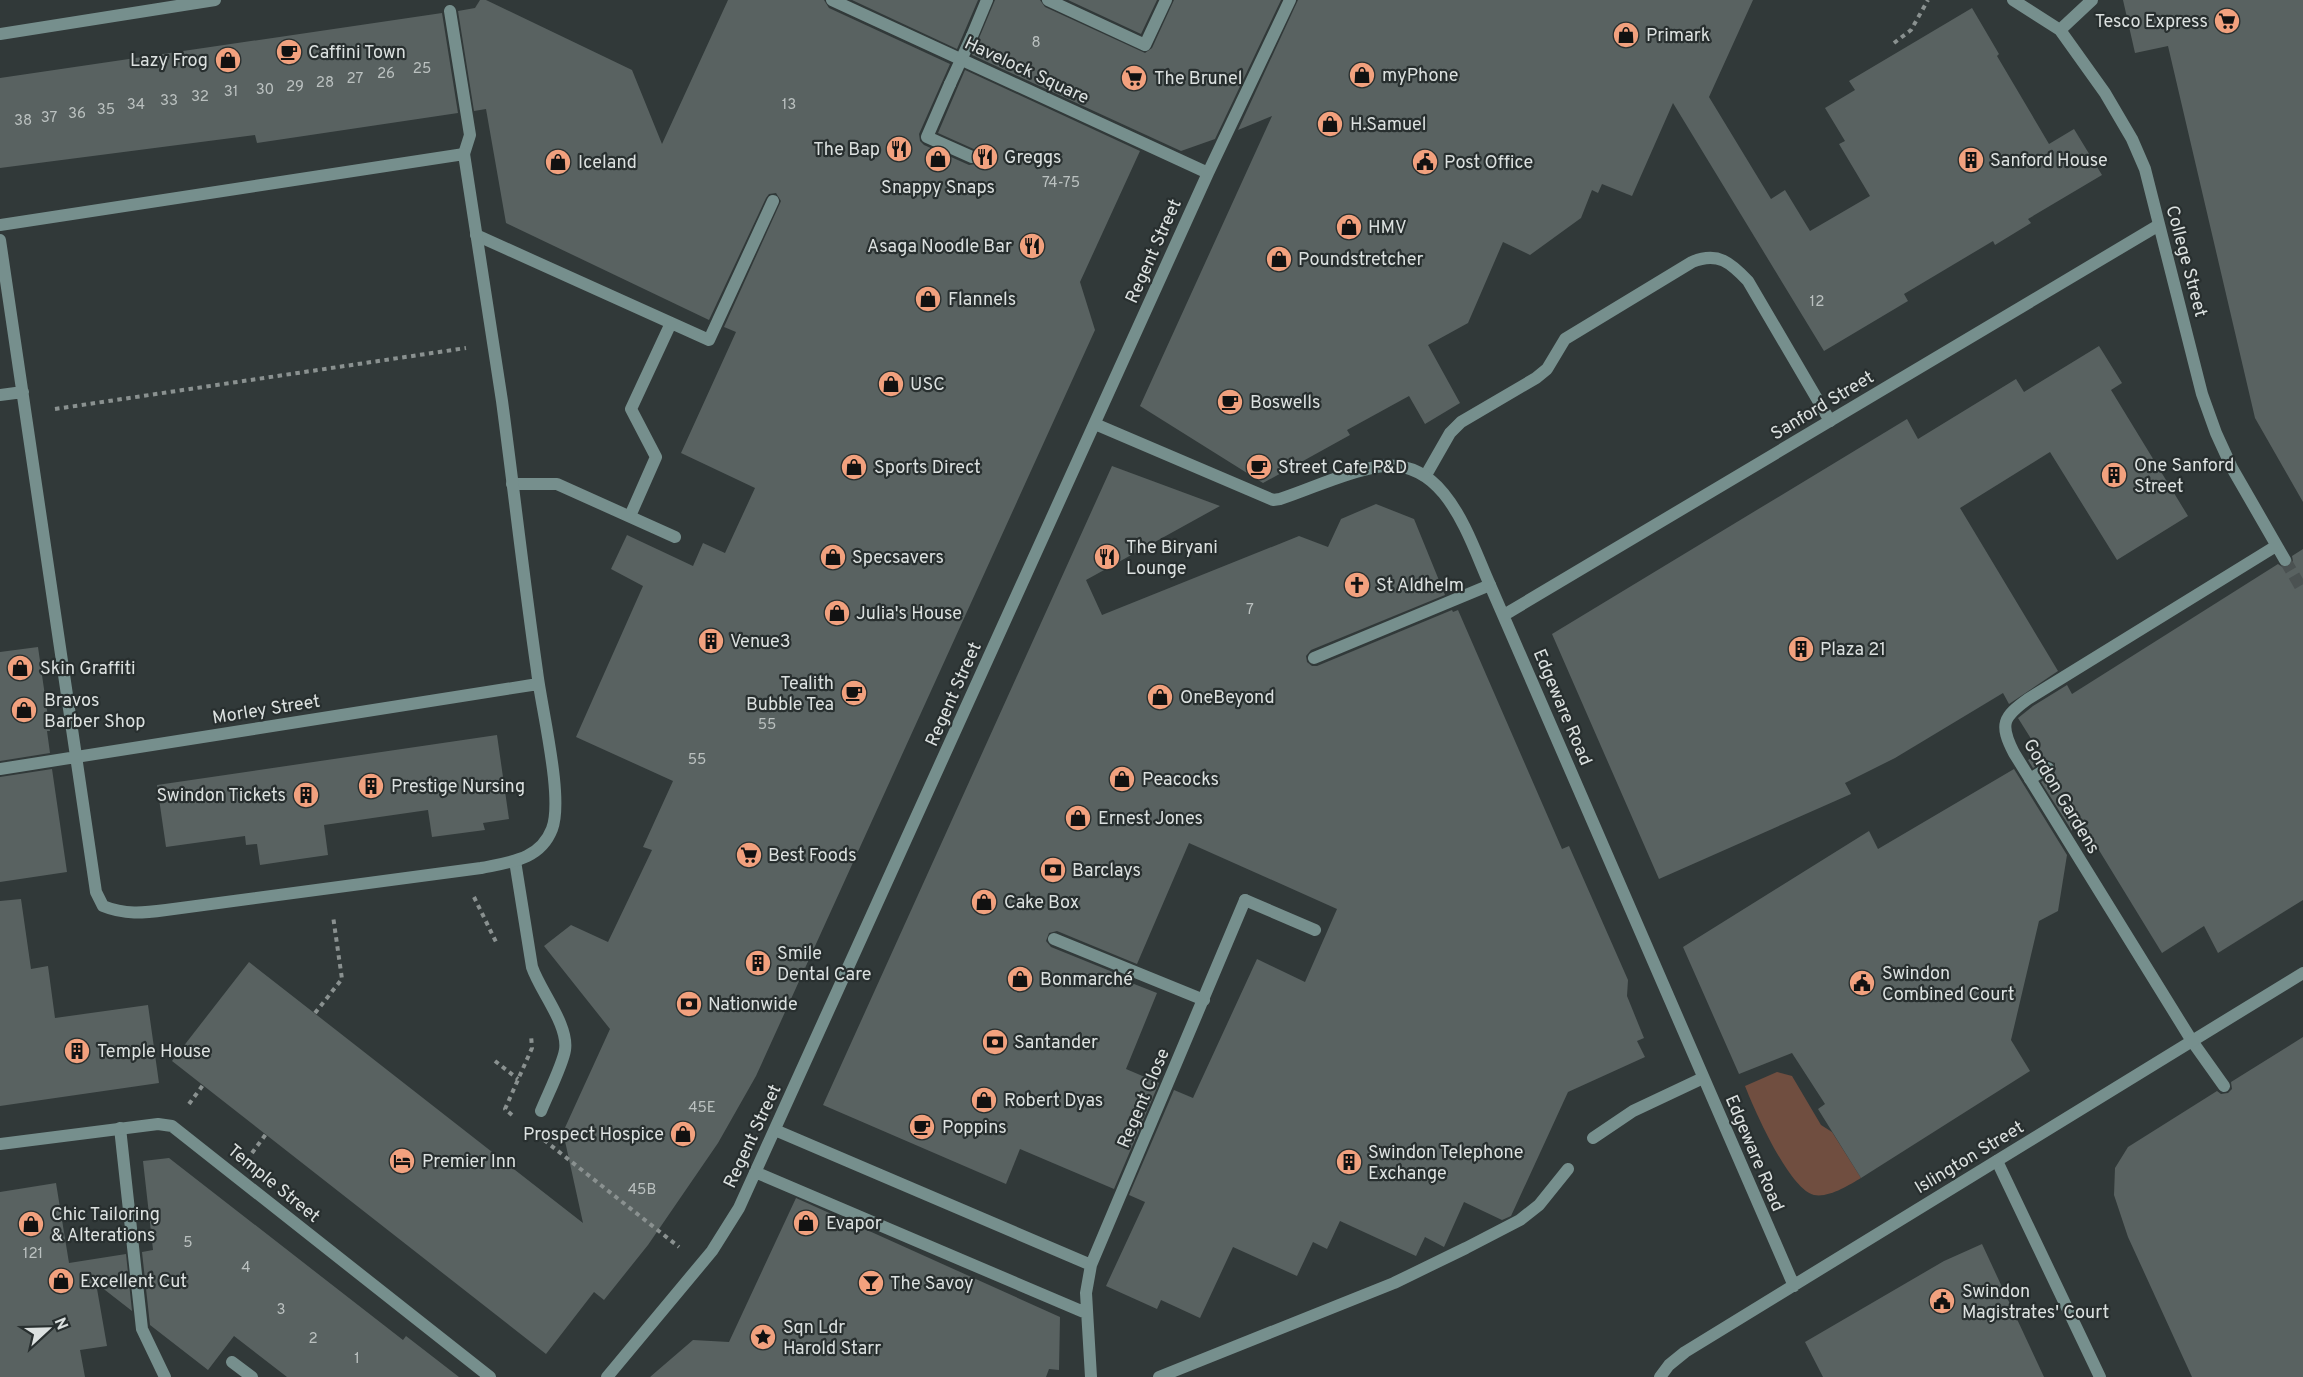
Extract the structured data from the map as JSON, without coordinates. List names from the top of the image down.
{
  "streets": {
    "street": [
      "Havelock Square",
      "Regent Street",
      "College Street",
      "Sanford Street",
      "Edgeware Road",
      "Morley Street",
      "Gordon Gardens",
      "Regent Close",
      "Islington Street",
      "Temple Street"
    ]
  },
  "crossings": [
    ["Havelock Square", "Regent Street"],
    ["College Street", "Sanford Street"],
    ["College Street", "Gordon Gardens"],
    ["Sanford Street", "Edgeware Road"],
    ["Edgeware Road", "Islington Street"],
    ["Gordon Gardens", "Islington Street"]
  ],
  "places": {
    "supermarket": ["Tesco Express", "The Brunel", "Best Foods"],
    "shop": [
      "Primark",
      "Lazy Frog",
      "myPhone",
      "H.Samuel",
      "Snappy Snaps",
      "Iceland",
      "HMV",
      "Poundstretcher",
      "Flannels",
      "USC",
      "Sports Direct",
      "Specsavers",
      "Julia's House",
      "Skin Graffiti",
      "OneBeyond",
      "Bravos Barber Shop",
      "Peacocks",
      "Ernest Jones",
      "Cake Box",
      "Bonmarché",
      "Robert Dyas",
      "Prospect Hospice",
      "Evapor",
      "Chic Tailoring & Alterations",
      "Excellent Cut"
    ],
    "cafe": [
      "Caffini Town",
      "Boswells",
      "Street Cafe P&D",
      "Tealith Bubble Tea",
      "Poppins"
    ],
    "restaurant": [
      "The Bap",
      "Greggs",
      "Asaga Noodle Bar",
      "The Biryani Lounge"
    ],
    "building": [
      "Sanford House",
      "One Sanford Street",
      "Venue3",
      "Plaza 21",
      "Prestige Nursing",
      "Swindon Tickets",
      "Smile Dental Care",
      "Temple House",
      "Swindon Telephone Exchange"
    ],
    "public building": ["Post Office", "Swindon Combined Court", "Swindon Magistrates' Court"],
    "church": ["St Aldhelm"],
    "bank": ["Barclays", "Nationwide", "Santander"],
    "hotel": ["Premier Inn"],
    "bar": ["The Savoy"],
    "place": ["Sqn Ldr Harold Starr"]
  },
  "house_numbers": [
    "8",
    "25",
    "26",
    "27",
    "28",
    "29",
    "30",
    "31",
    "32",
    "33",
    "34",
    "13",
    "35",
    "36",
    "37",
    "38",
    "74-75",
    "12",
    "7",
    "55",
    "55",
    "45E",
    "45B",
    "5",
    "121",
    "4",
    "3",
    "2",
    "1"
  ],
  "north": "right"
}
